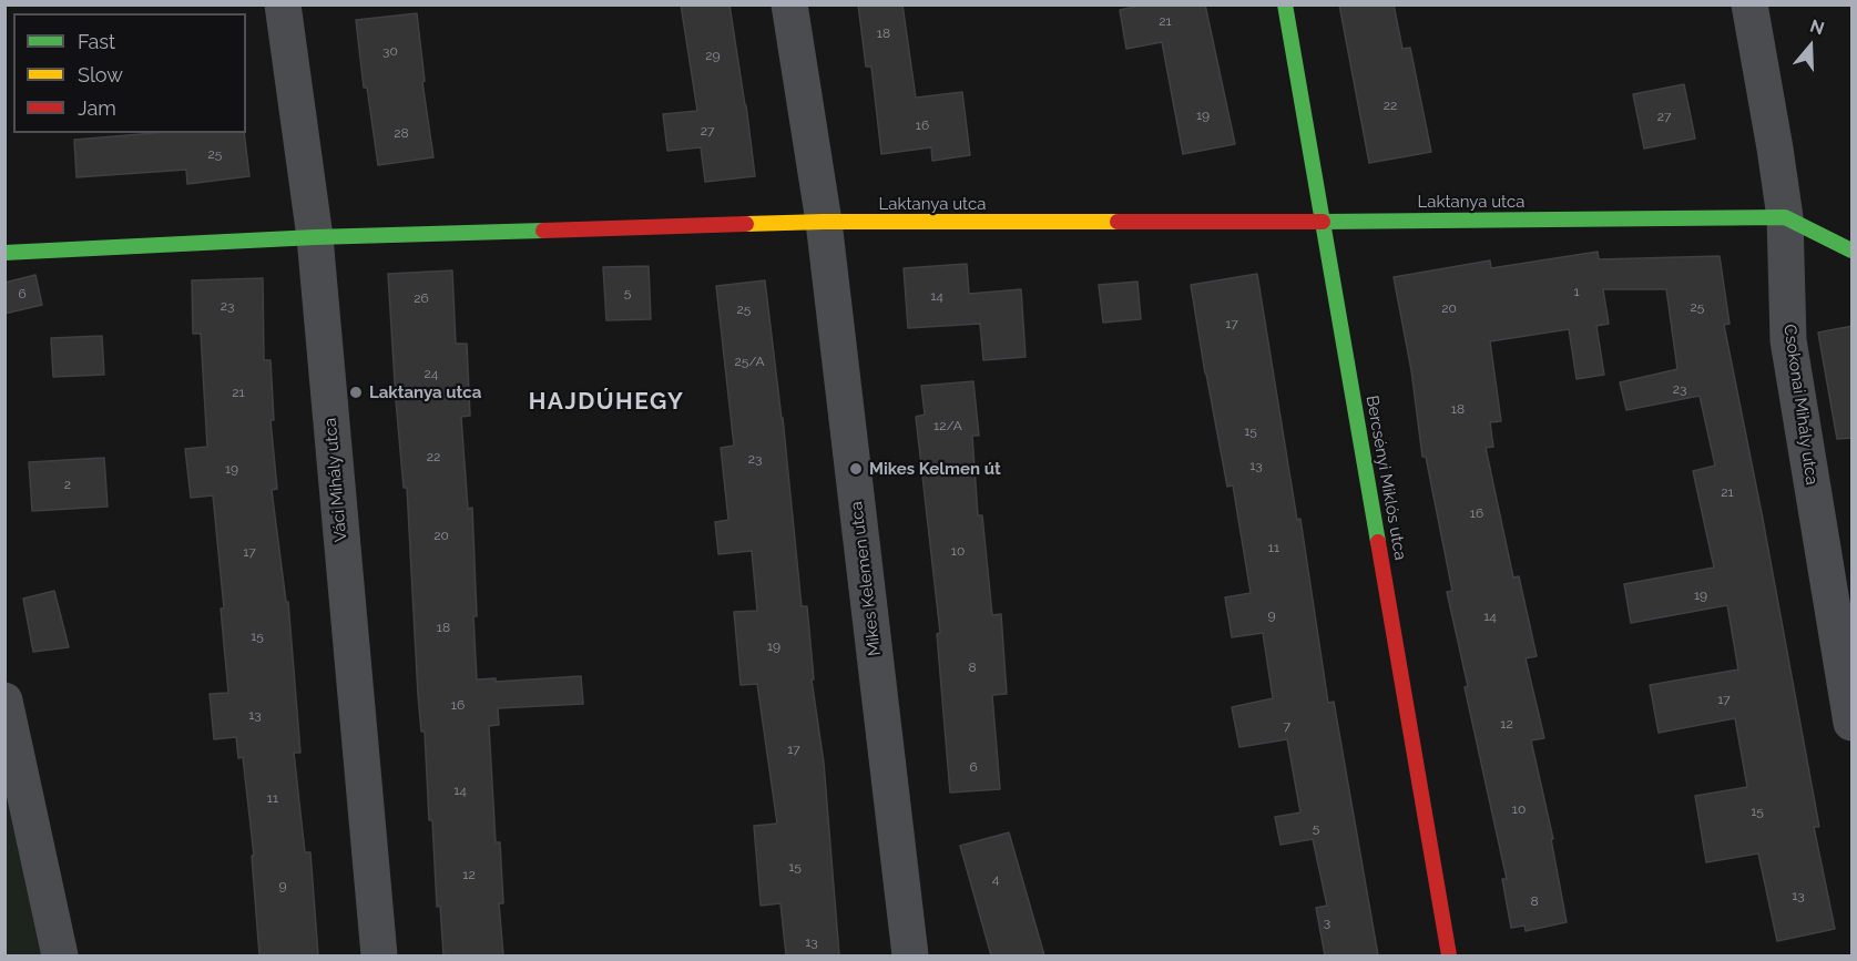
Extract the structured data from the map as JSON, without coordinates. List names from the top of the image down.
{
  "streets": {
    "street": [
      "Laktanya utca",
      "Csokonai Mihály utca",
      "Bercsényi Miklós utca",
      "Váci Mihály utca",
      "Mikes Kelemen utca"
    ]
  },
  "crossings": [
    ["Laktanya utca", "Csokonai Mihály utca"],
    ["Laktanya utca", "Bercsényi Miklós utca"],
    ["Laktanya utca", "Váci Mihály utca"],
    ["Laktanya utca", "Mikes Kelemen utca"]
  ],
  "districts": ["HAJDÚHEGY"],
  "places": ["Laktanya utca", "Mikes Kelmen út"],
  "house_numbers": [
    "21",
    "18",
    "30",
    "29",
    "22",
    "19",
    "27",
    "16",
    "27",
    "28",
    "25",
    "1",
    "5",
    "6",
    "14",
    "26",
    "23",
    "25",
    "20",
    "25",
    "17",
    "25/A",
    "24",
    "23",
    "21",
    "18",
    "12/A",
    "15",
    "22",
    "23",
    "13",
    "19",
    "2",
    "21",
    "16",
    "20",
    "11",
    "10",
    "17",
    "19",
    "9",
    "14",
    "18",
    "15",
    "19",
    "8",
    "17",
    "16",
    "13",
    "12",
    "7",
    "17",
    "6",
    "14",
    "11",
    "10",
    "15",
    "5",
    "15",
    "12",
    "4",
    "9",
    "13",
    "8",
    "3",
    "13"
  ],
  "legend": ["Fast", "Slow", "Jam"],
  "north": "top"
}
